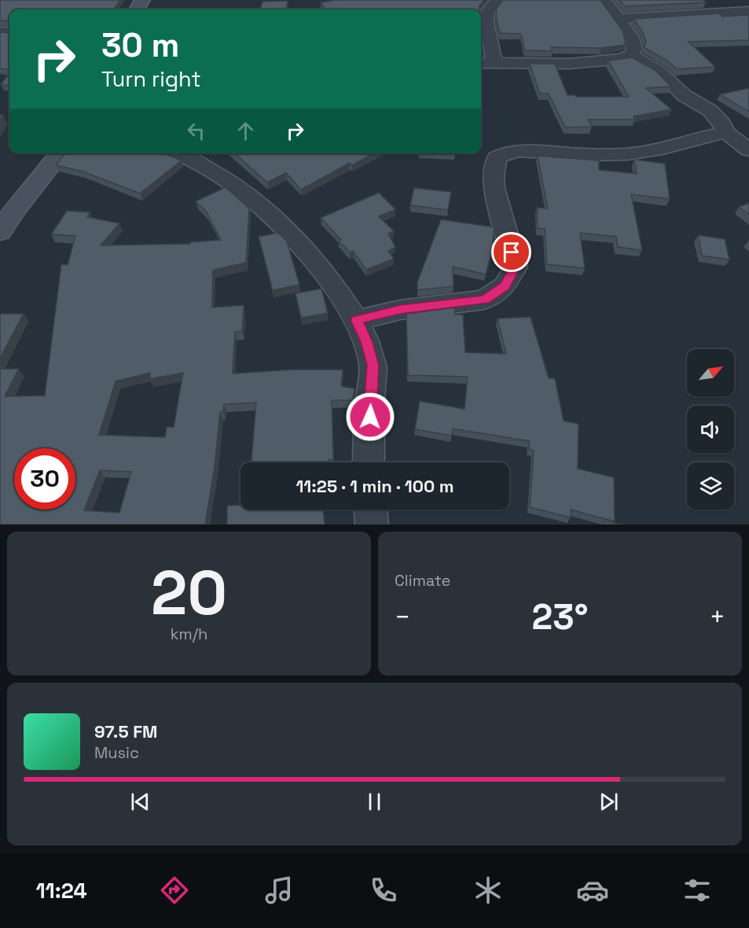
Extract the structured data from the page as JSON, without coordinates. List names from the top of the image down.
{
  "north": "top right",
  "page": {
    "turn": ["30 m", "Turn right"],
    "limit": "30",
    "trip": "11:25 · 1 min · 100 m",
    "tile": [
      ["20", "km/h"],
      "Climate"
    ],
    "heat": ["−", "23°", "+"],
    "song": ["97.5 FM", "Music"],
    "tabs": "11:24"
  }
}
